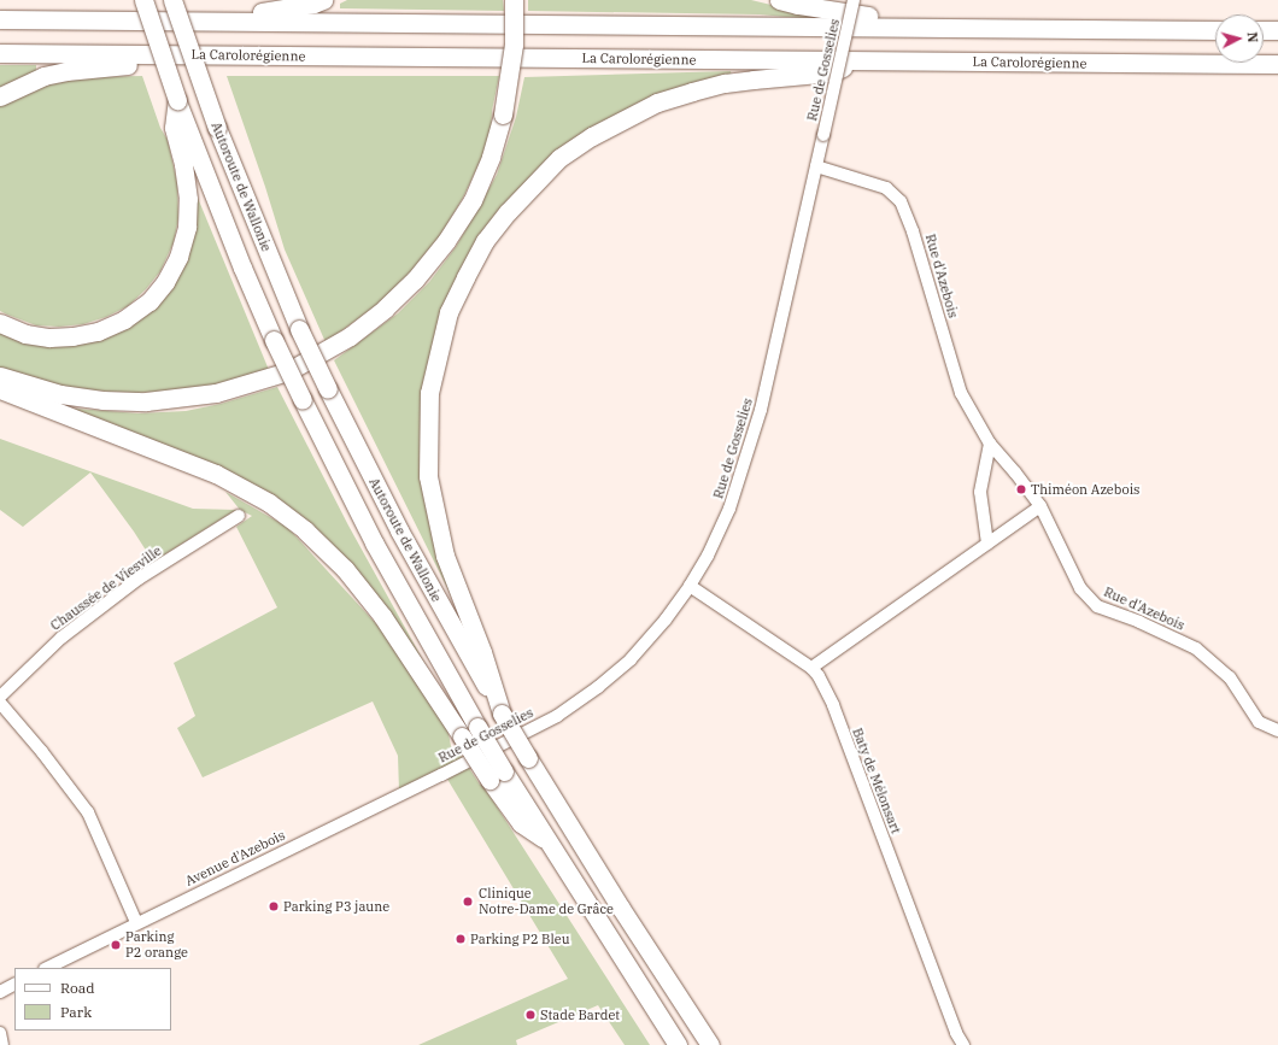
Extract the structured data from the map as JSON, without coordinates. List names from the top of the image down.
{
  "streets": {
    "highway": ["La Carolorégienne", "Autoroute de Wallonie"],
    "street": [
      "Rue de Gosselies",
      "Rue d'Azebois",
      "Chaussée de Viesville",
      "Baty de Mélonsart",
      "Avenue d'Azebois"
    ]
  },
  "crossings": [
    ["Rue de Gosselies", "Rue d'Azebois"],
    ["Rue de Gosselies", "Baty de Mélonsart"],
    ["Rue de Gosselies", "Avenue d'Azebois"]
  ],
  "places": [
    "Thiméon Azebois",
    "Clinique Notre-Dame de Grâce",
    "Parking P3 jaune",
    "Parking P2 Bleu",
    "Parking P2 orange",
    "Stade Bardet"
  ],
  "legend": ["Road", "Park"],
  "north": "right"
}
